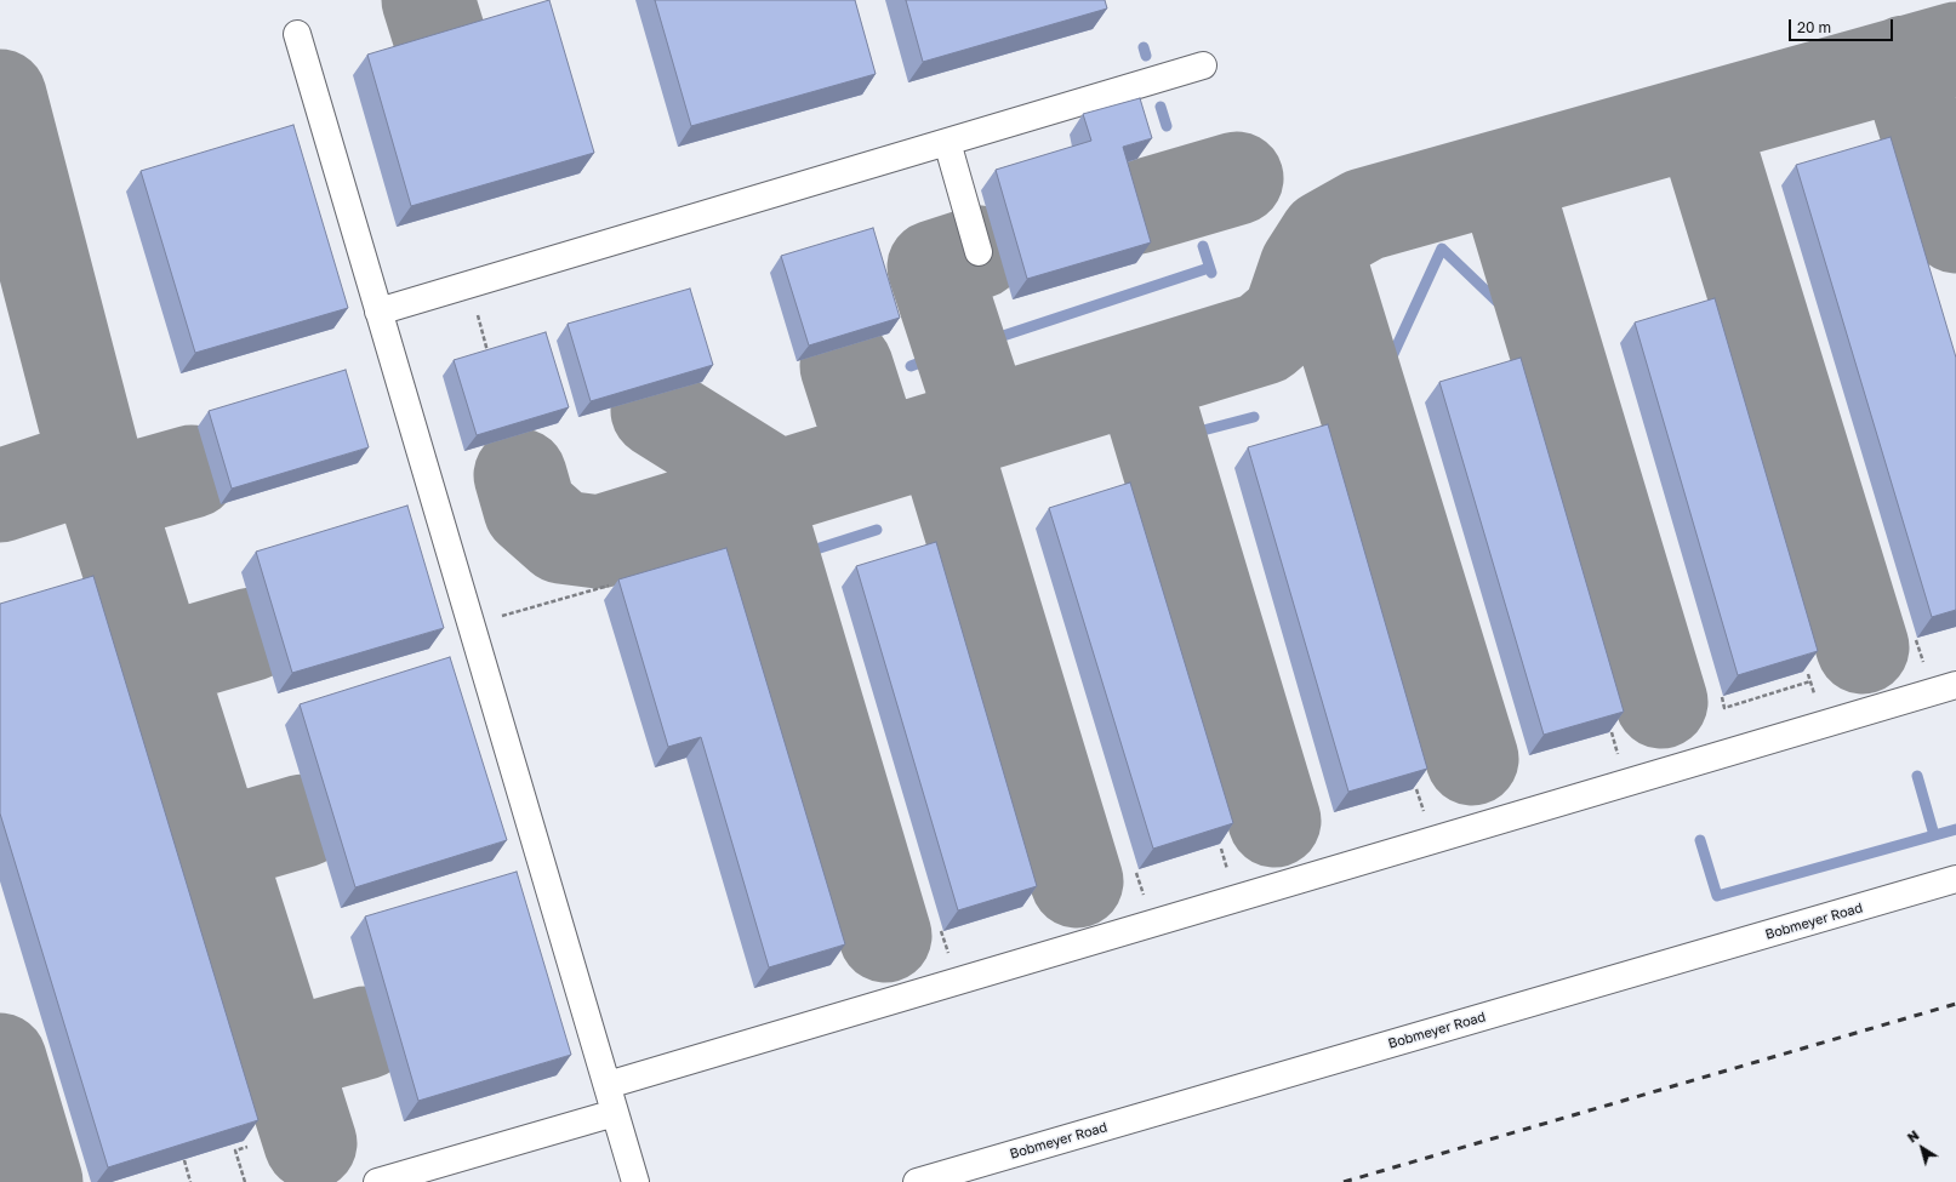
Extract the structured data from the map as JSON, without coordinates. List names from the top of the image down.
{
  "streets": {
    "street": ["Bobmeyer Road"]
  },
  "scale_bar": "20 m",
  "north": "top left"
}
